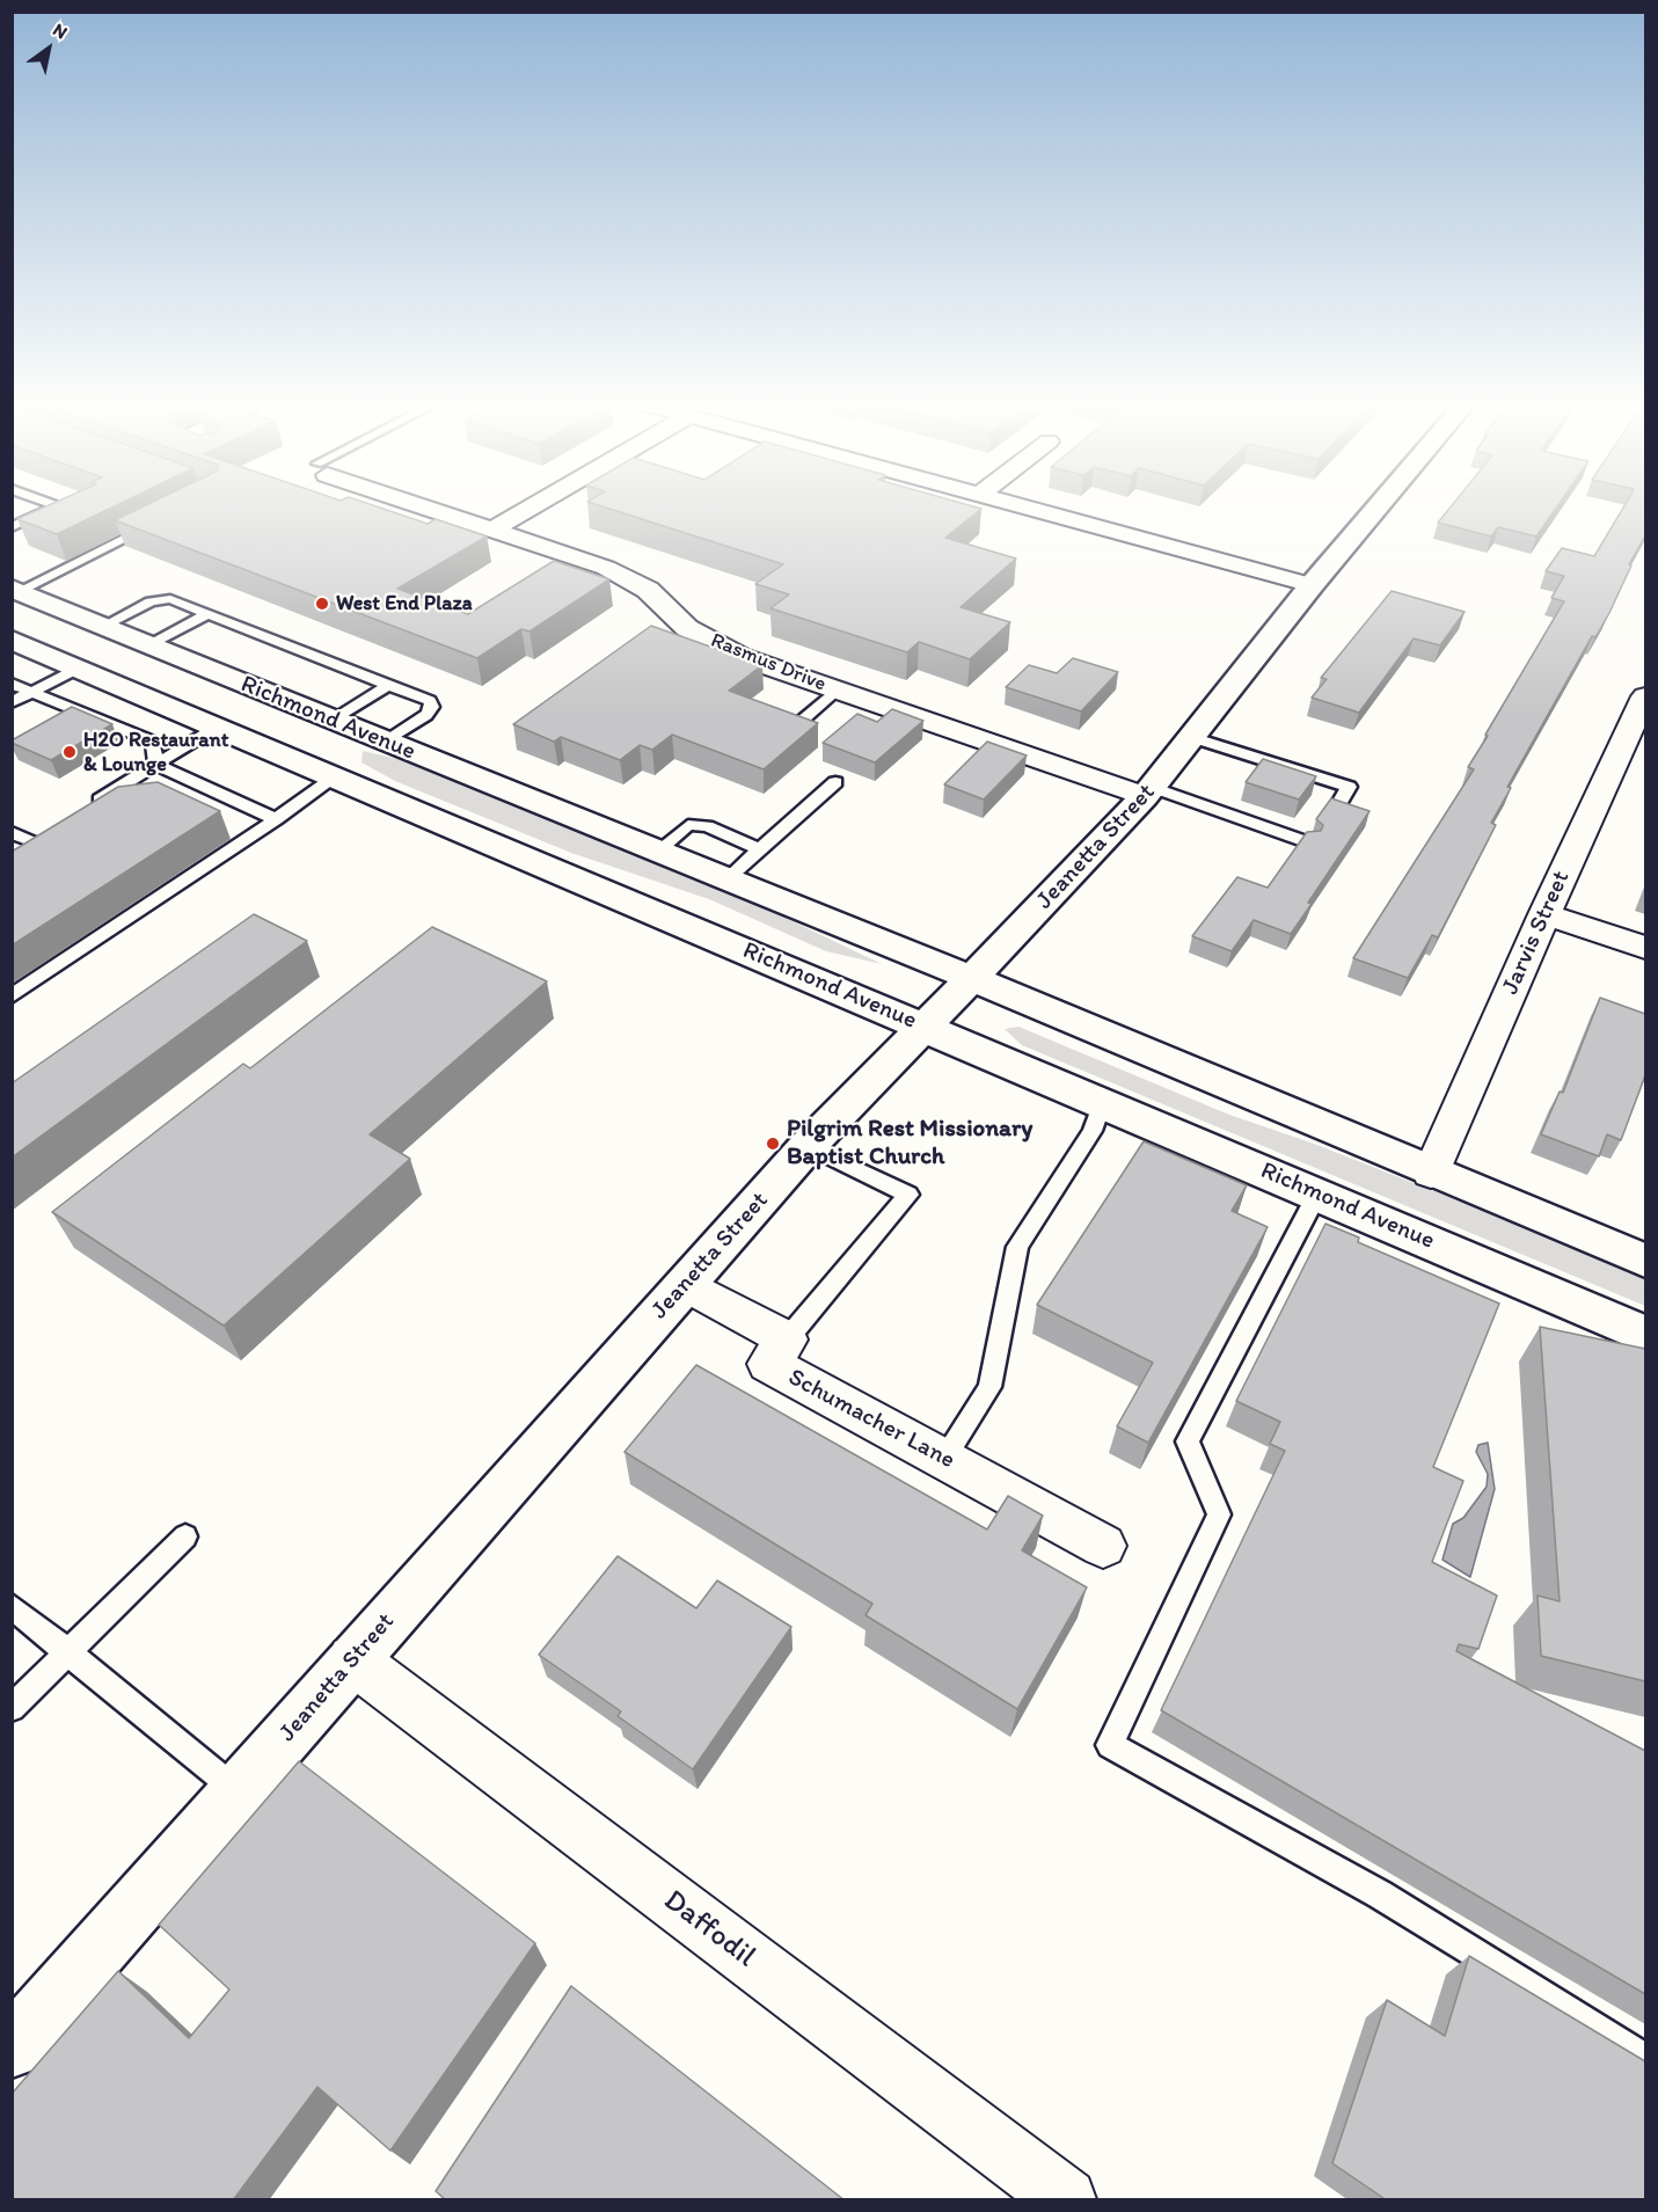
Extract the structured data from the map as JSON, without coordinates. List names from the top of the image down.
{
  "streets": {
    "main road": ["Richmond Avenue", "Jeanetta Street"],
    "street": [
      "Rasmus Drive",
      "Jarvis Street",
      "Schumacher Lane",
      "Daffodil"
    ]
  },
  "crossings": [
    ["Rasmus Drive", "Jeanetta Street"],
    ["Richmond Avenue", "Jeanetta Street"],
    ["Richmond Avenue", "Jarvis Street"],
    ["Jeanetta Street", "Schumacher Lane"],
    ["Jeanetta Street", "Daffodil"]
  ],
  "places": ["West End Plaza", "H2O Restaurant & Lounge", "Pilgrim Rest Missionary Baptist Church"],
  "north": "top right"
}
